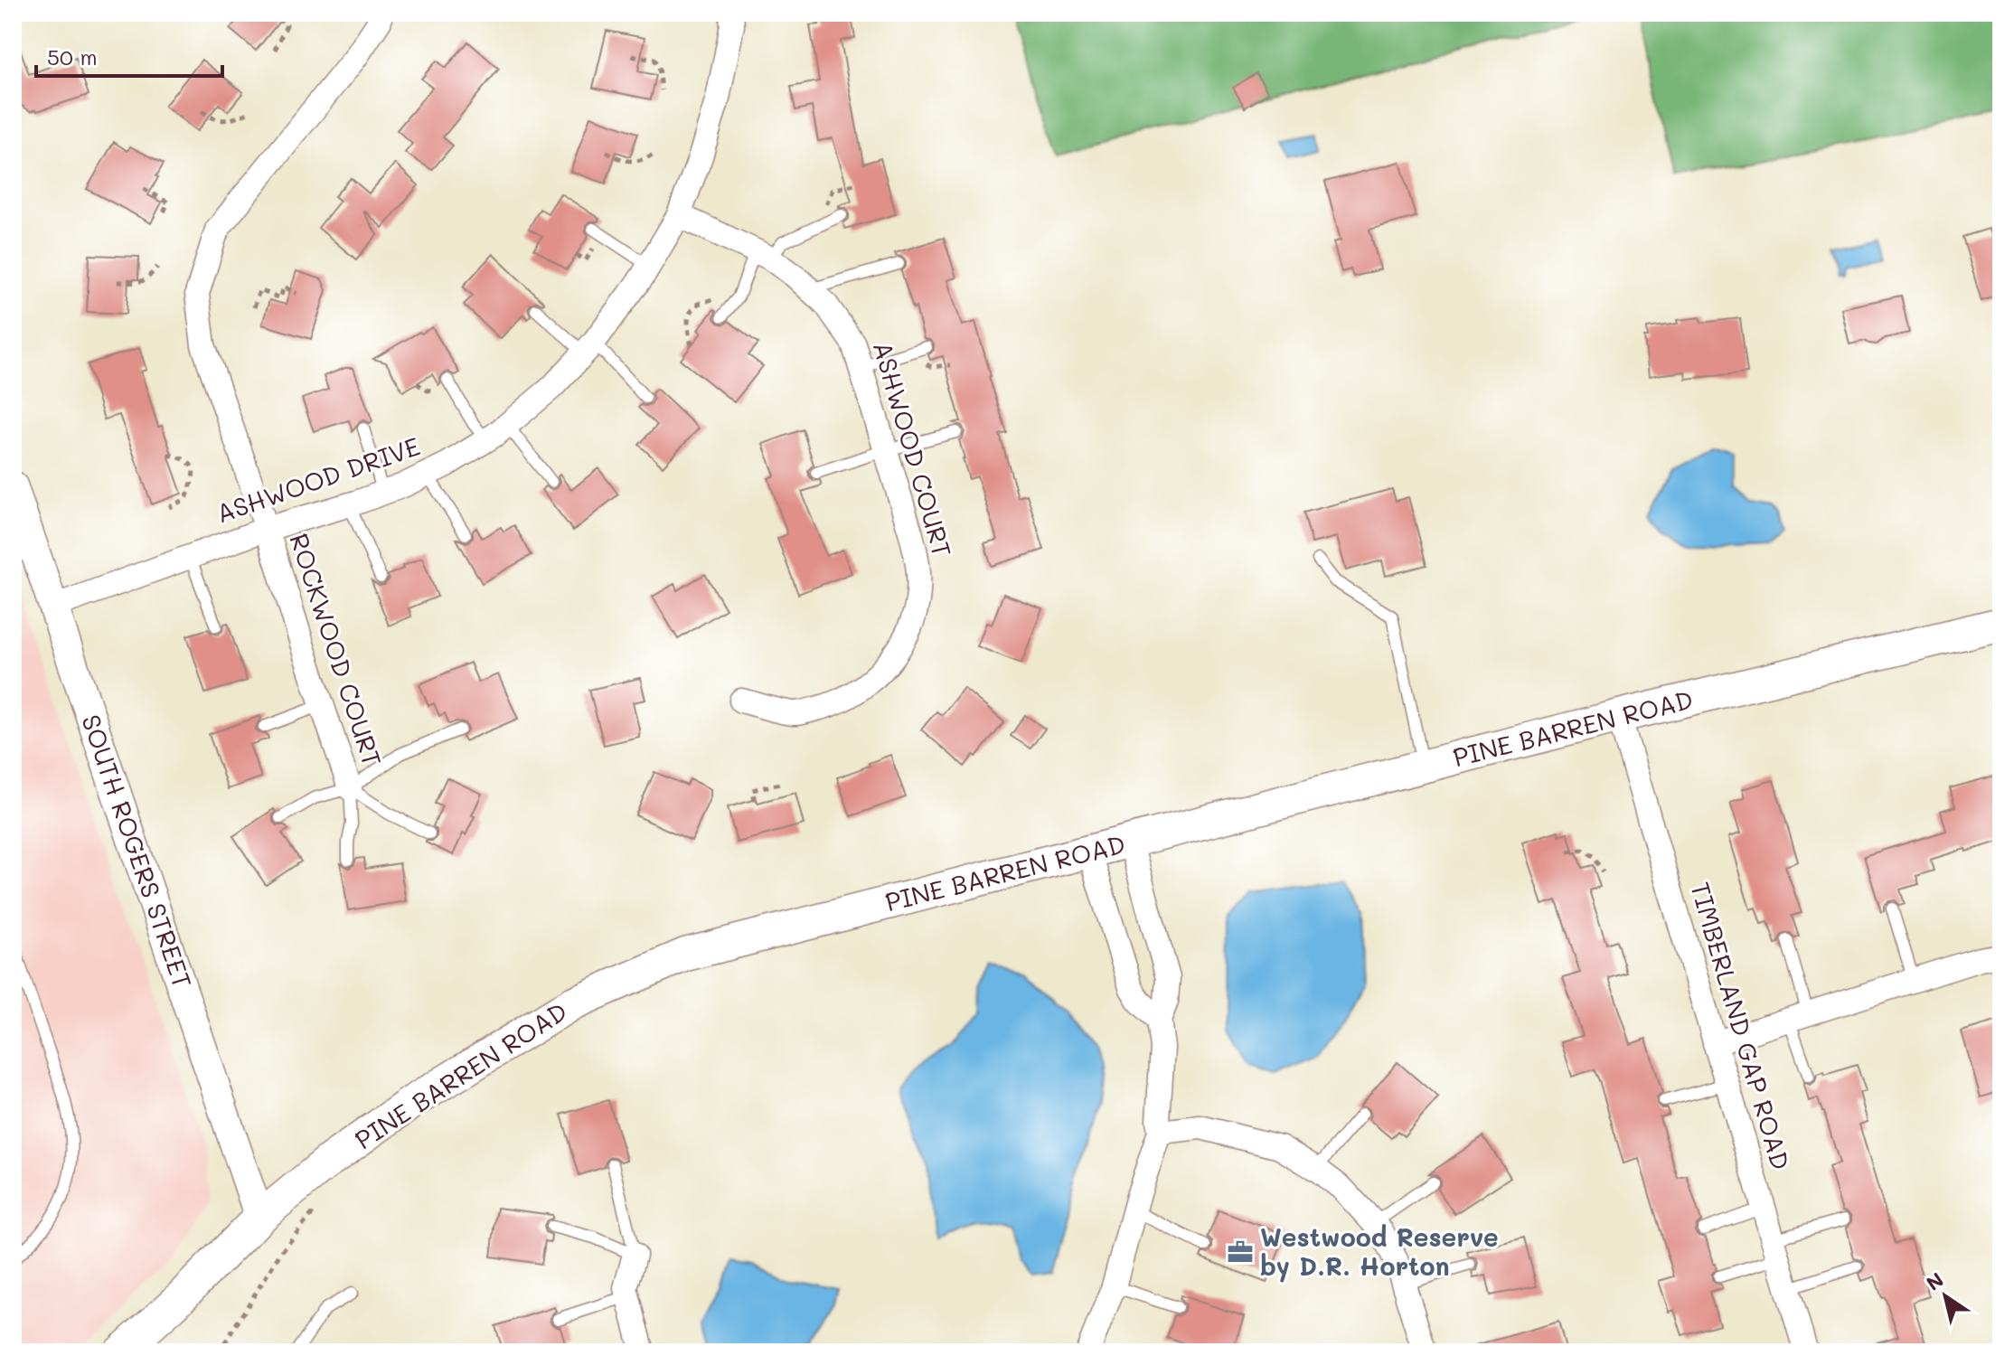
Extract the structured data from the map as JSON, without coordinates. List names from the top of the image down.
{
  "streets": {
    "main road": ["PINE BARREN ROAD"],
    "street": [
      "ASHWOOD COURT",
      "ASHWOOD DRIVE",
      "ROCKWOOD COURT",
      "SOUTH ROGERS STREET",
      "TIMBERLAND GAP ROAD"
    ]
  },
  "crossings": [
    ["ASHWOOD COURT", "ASHWOOD DRIVE"],
    ["ASHWOOD DRIVE", "ROCKWOOD COURT"],
    ["ASHWOOD DRIVE", "SOUTH ROGERS STREET"],
    ["PINE BARREN ROAD", "SOUTH ROGERS STREET"],
    ["PINE BARREN ROAD", "TIMBERLAND GAP ROAD"]
  ],
  "places": {
    "office": ["Westwood Reserve by D.R. Horton"]
  },
  "scale_bar": "50 m",
  "north": "top left"
}
